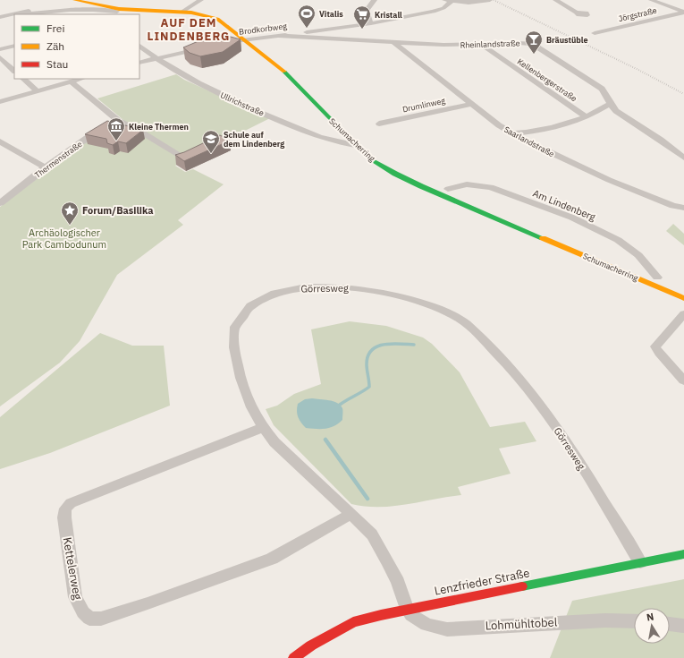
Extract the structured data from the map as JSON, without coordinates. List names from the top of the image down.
{
  "streets": {
    "main road": ["Schumacherring", "Lenzfrieder Straße"],
    "street": [
      "Jörgstraße",
      "Brodkorbweg",
      "Rheinlandstraße",
      "Kellenbergerstraße",
      "Ullrichstraße",
      "Drumlinweg",
      "Saarlandstraße",
      "Thermenstraße",
      "Am Lindenberg",
      "Görresweg",
      "Kettelerweg",
      "Lohmühltobel"
    ]
  },
  "crossings": [
    ["Brodkorbweg", "Rheinlandstraße"],
    ["Brodkorbweg", "Schumacherring"],
    ["Rheinlandstraße", "Kellenbergerstraße"],
    ["Rheinlandstraße", "Saarlandstraße"],
    ["Ullrichstraße", "Schumacherring"],
    ["Drumlinweg", "Saarlandstraße"],
    ["Schumacherring", "Am Lindenberg"],
    ["Görresweg", "Kettelerweg"],
    ["Görresweg", "Lenzfrieder Straße"],
    ["Görresweg", "Lohmühltobel"],
    ["Lenzfrieder Straße", "Lohmühltobel"]
  ],
  "districts": ["AUF DEM LINDENBERG"],
  "parks": ["Archäologischer Park Cambodunum"],
  "places": {
    "sports": ["Vitalis"],
    "supermarket": ["Kristall"],
    "bar": ["Bräustüble"],
    "museum": ["Kleine Thermen"],
    "school or university": ["Schule auf dem Lindenberg"],
    "place": ["Forum/Basilika"]
  },
  "legend": ["Frei", "Zäh", "Stau"],
  "north": "top"
}
